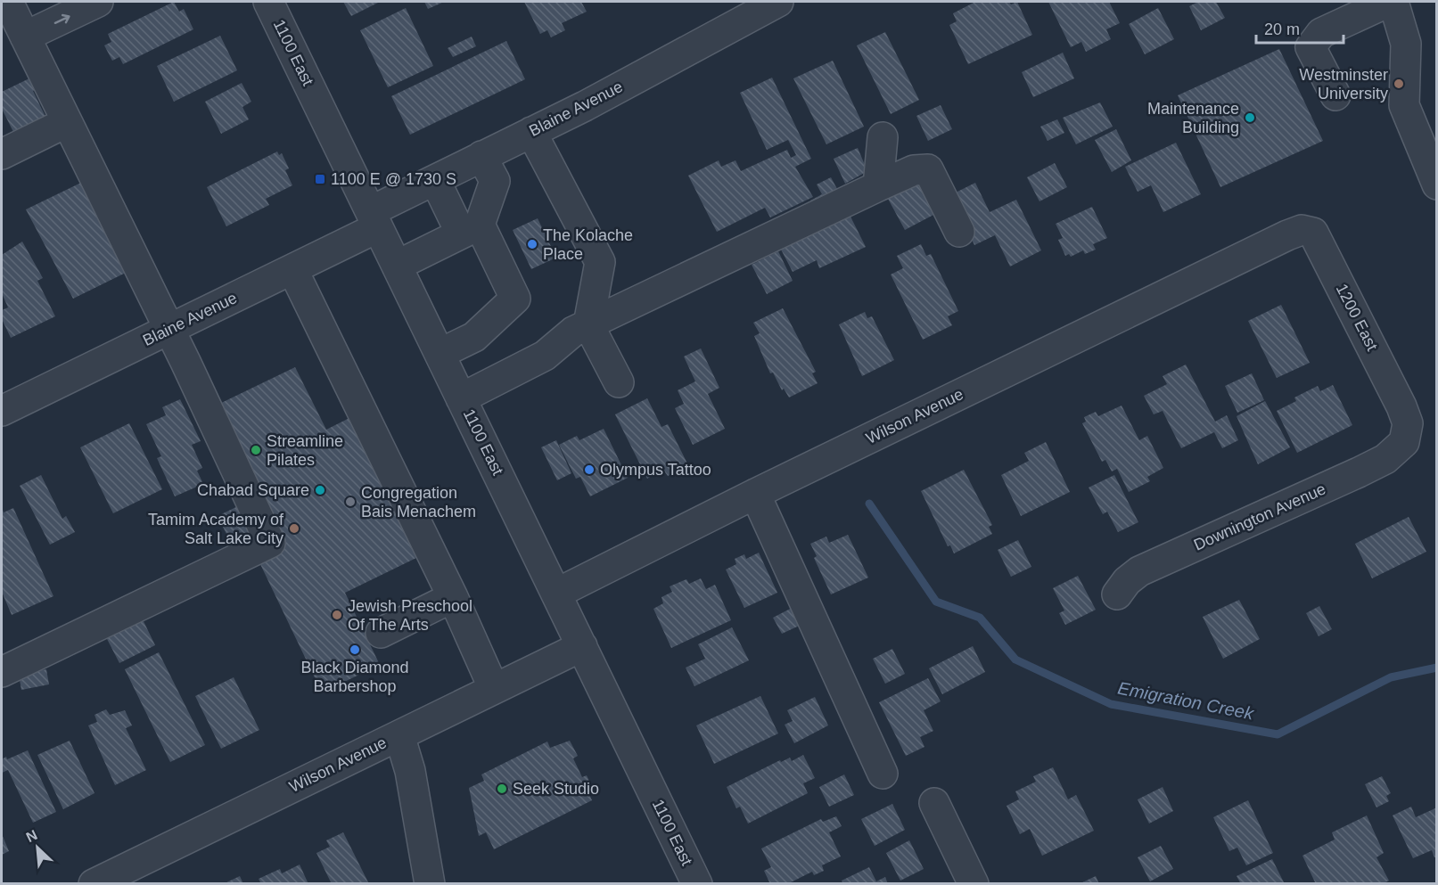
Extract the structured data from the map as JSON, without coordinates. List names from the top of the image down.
{
  "streets": {
    "street": [
      "1100 East",
      "Blaine Avenue",
      "1200 East",
      "Wilson Avenue",
      "Downington Avenue"
    ]
  },
  "crossings": [
    ["1100 East", "Blaine Avenue"],
    ["1100 East", "Wilson Avenue"],
    ["1200 East", "Wilson Avenue"],
    ["1200 East", "Downington Avenue"]
  ],
  "water": ["Emigration Creek"],
  "places": {
    "other": [
      "Westminster University",
      "Maintenance Building",
      "The Kolache Place",
      "Streamline Pilates",
      "Olympus Tattoo",
      "Chabad Square",
      "Congregation Bais Menachem",
      "Tamim Academy of Salt Lake City",
      "Jewish Preschool Of The Arts",
      "Black Diamond Barbershop",
      "Seek Studio"
    ],
    "transit": ["1100 E @ 1730 S"]
  },
  "scale_bar": "20 m",
  "north": "top left"
}
